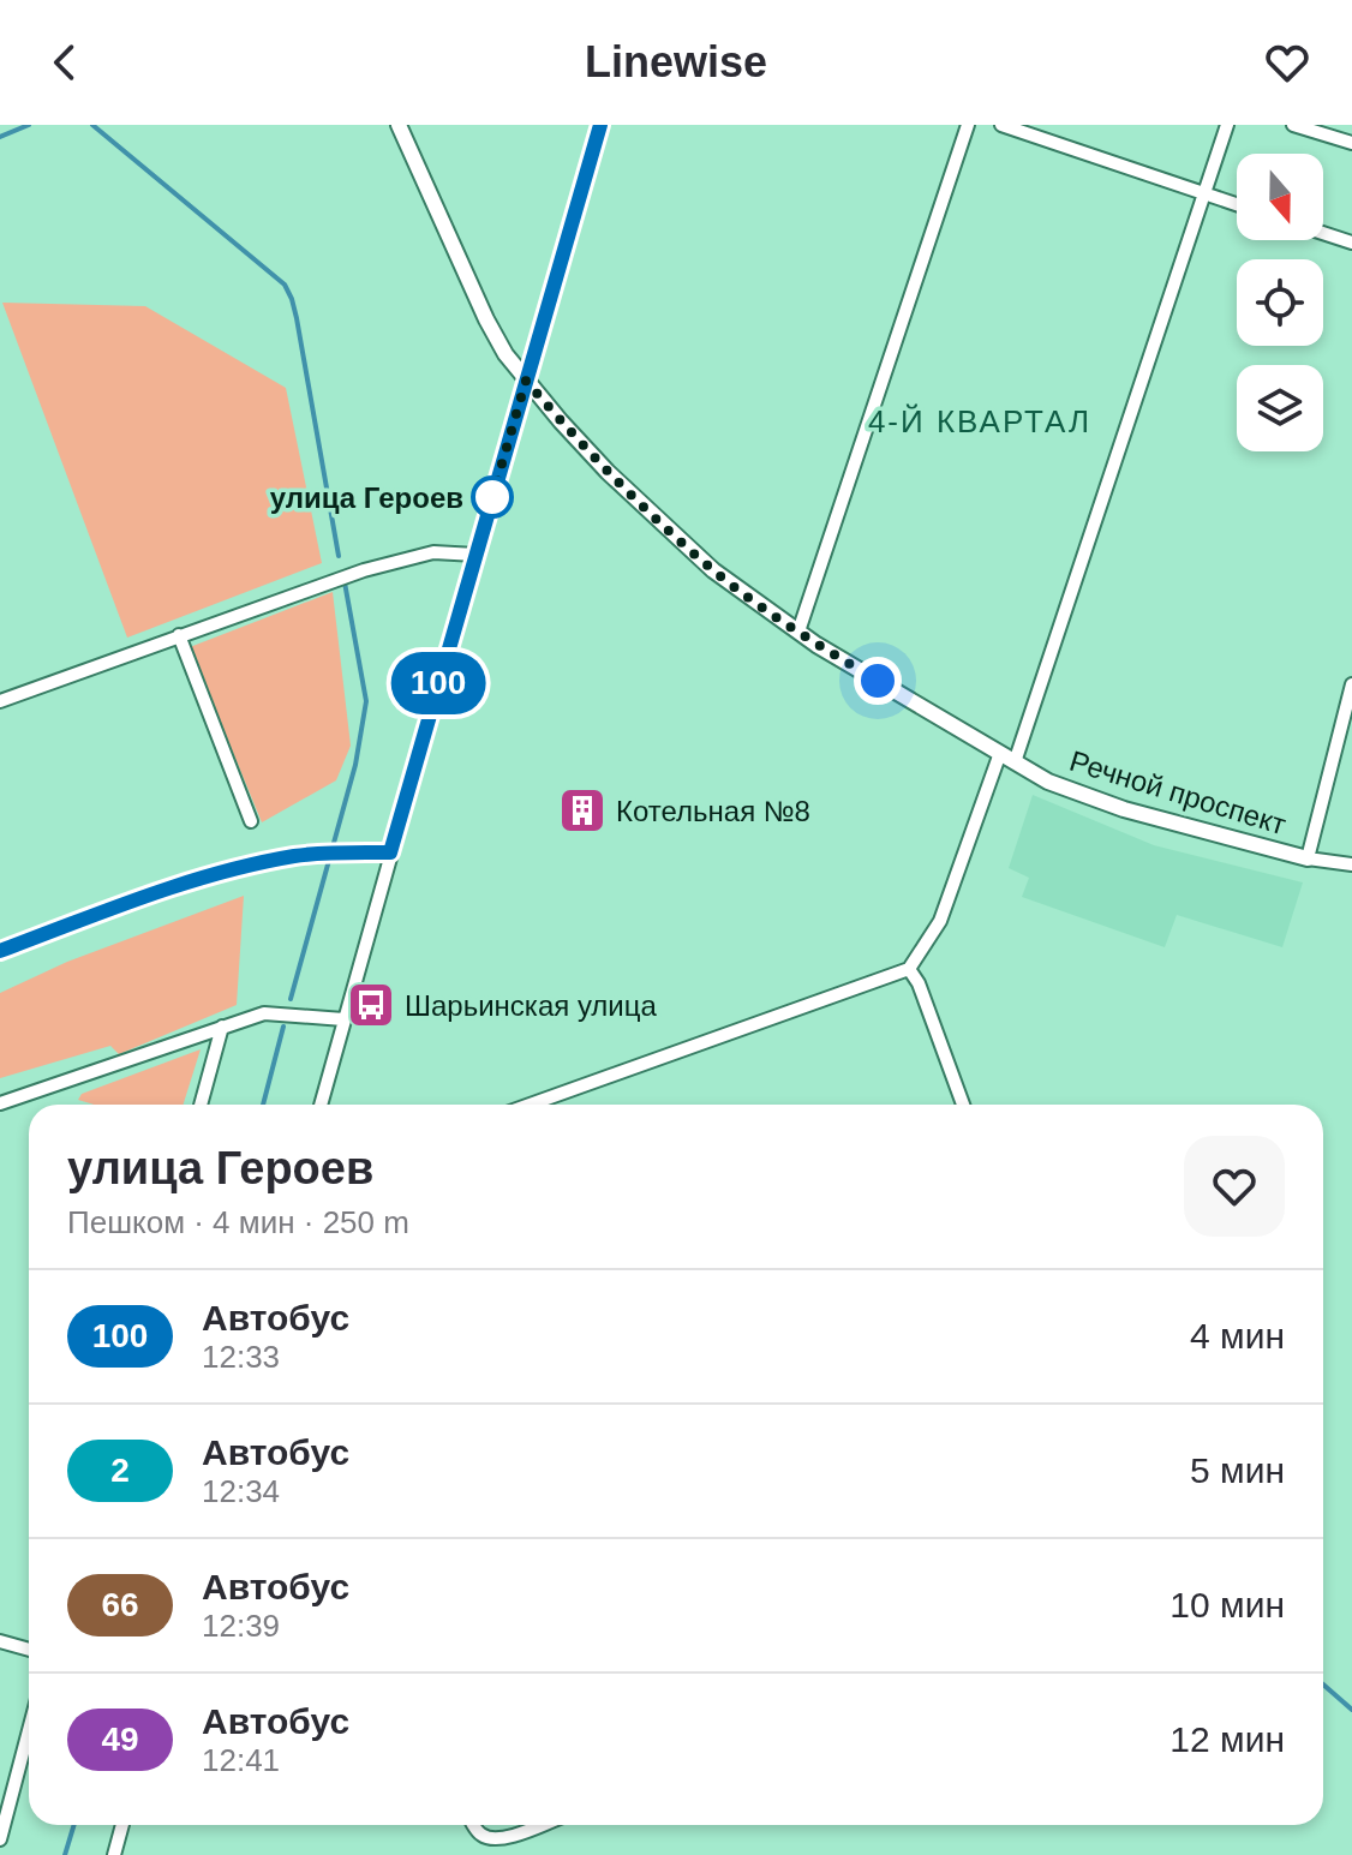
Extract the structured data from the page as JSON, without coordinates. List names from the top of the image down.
{
  "streets": {
    "street": ["Речной проспект"]
  },
  "districts": ["4-Й КВАРТАЛ"],
  "places": {
    "other": ["улица Героев"],
    "building": ["Котельная №8"],
    "bus stop": ["Шарьинская улица"]
  },
  "lines": ["bus line 100"],
  "north": "bottom",
  "page": {
    "header": "Linewise",
    "on_map": "100",
    "heading": ["улица Героев", "Пешком · 4 мин · 250 m"],
    "list": [
      {
        "mark": "100",
        "name": "Автобус",
        "note": "12:33",
        "value": "4 мин"
      },
      {
        "mark": "2",
        "name": "Автобус",
        "note": "12:34",
        "value": "5 мин"
      },
      {
        "mark": "66",
        "name": "Автобус",
        "note": "12:39",
        "value": "10 мин"
      },
      {
        "mark": "49",
        "name": "Автобус",
        "note": "12:41",
        "value": "12 мин"
      }
    ]
  }
}
